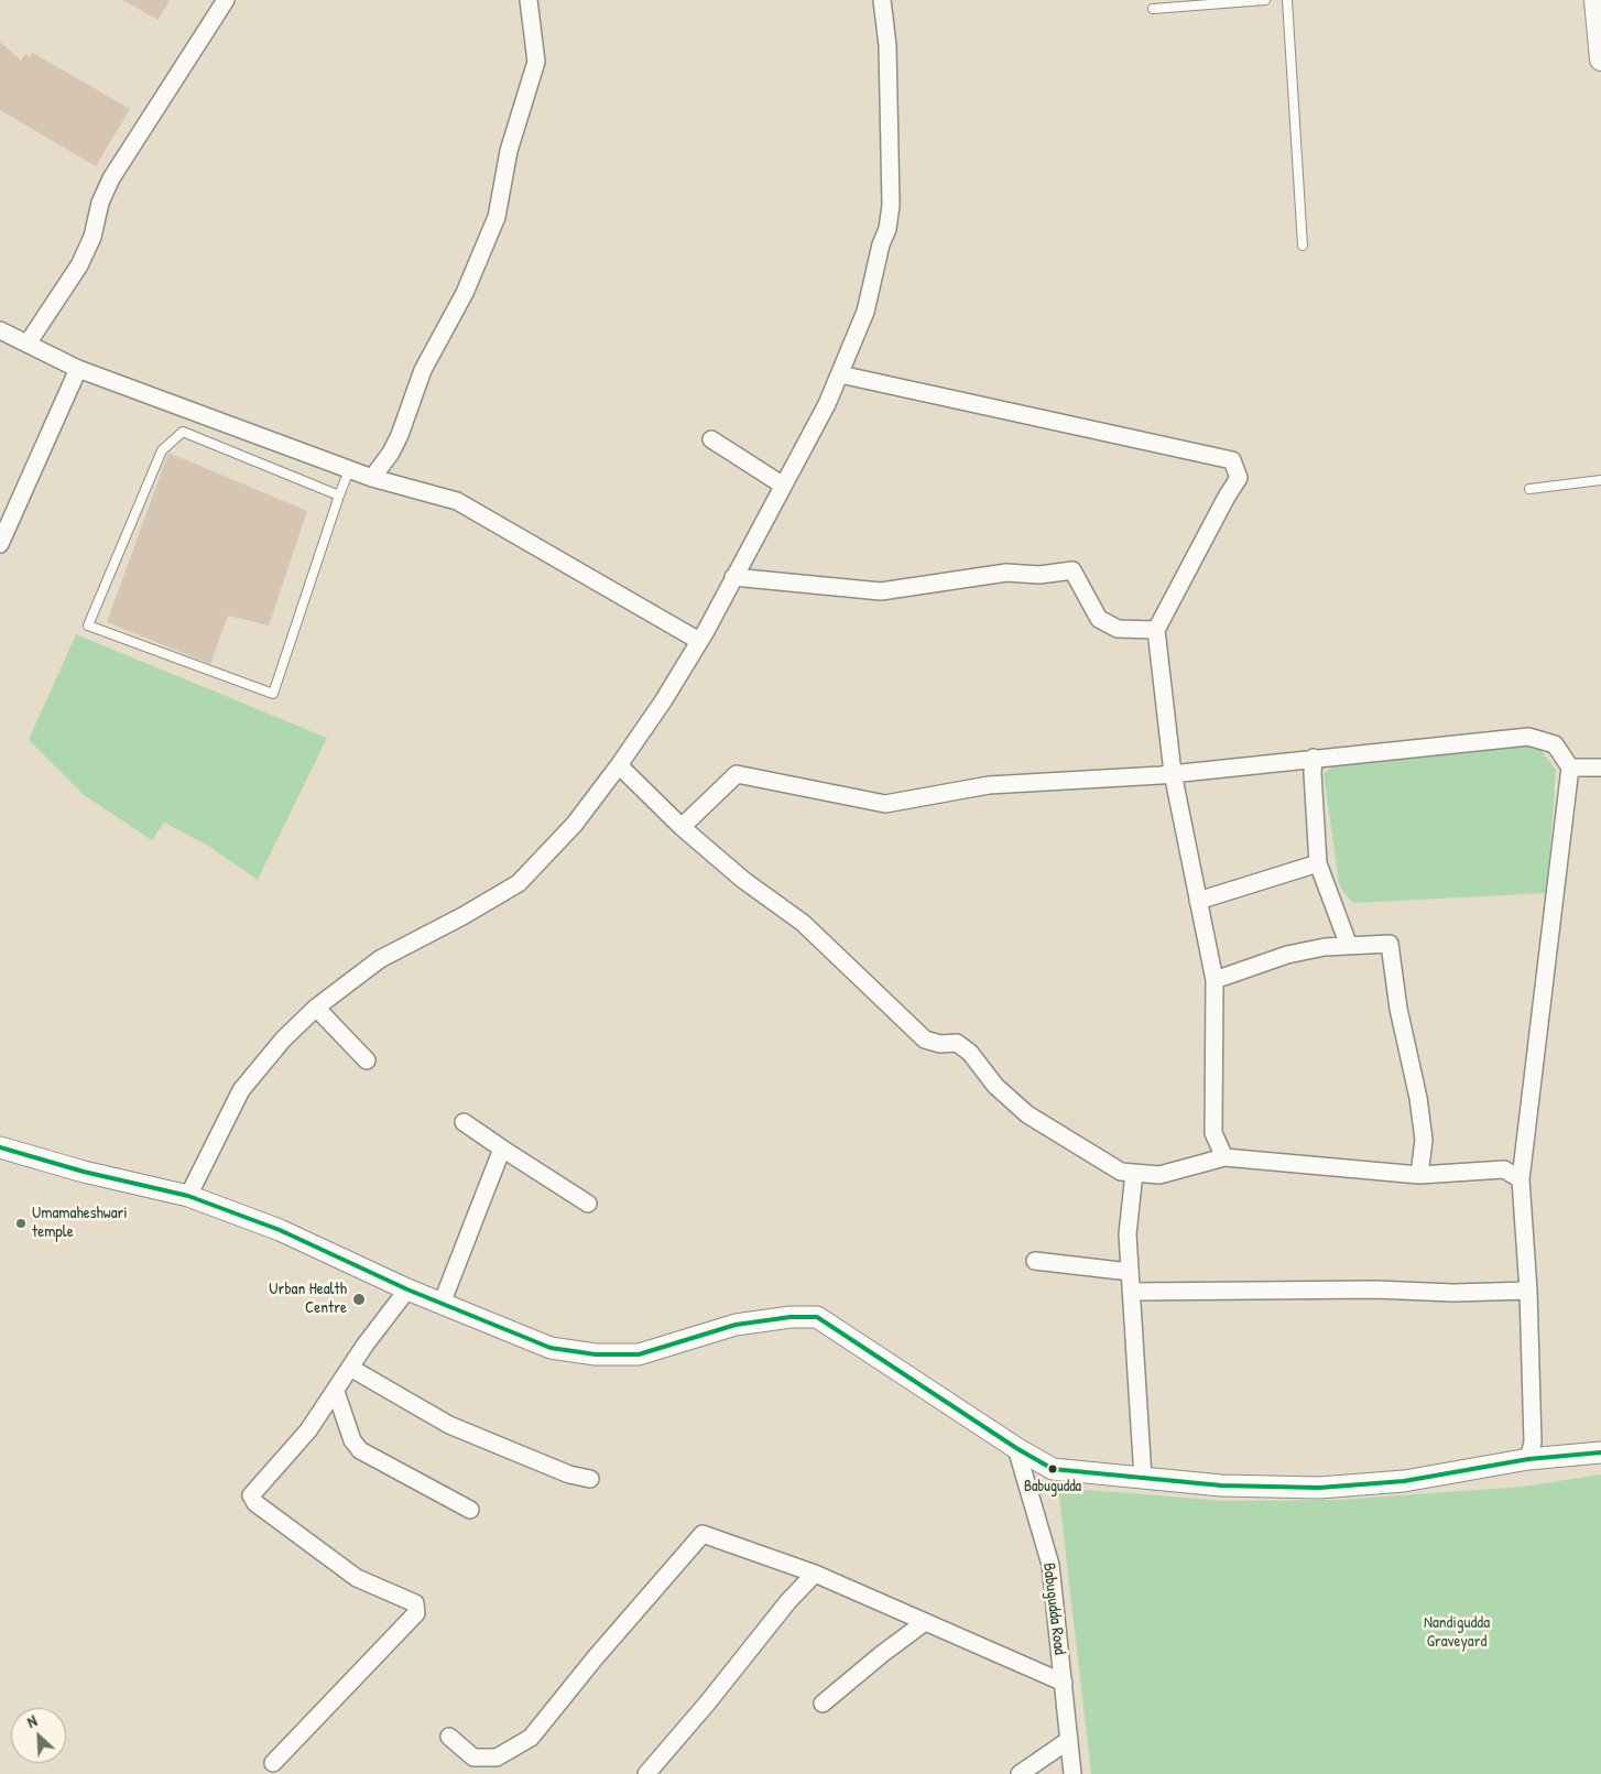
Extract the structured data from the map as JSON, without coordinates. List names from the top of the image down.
{
  "streets": {
    "street": ["Babugudda Road"]
  },
  "parks": ["Nandigudda Graveyard"],
  "places": ["Umamaheshwari temple", "Urban Health Centre", "Babugudda"],
  "north": "top left"
}
